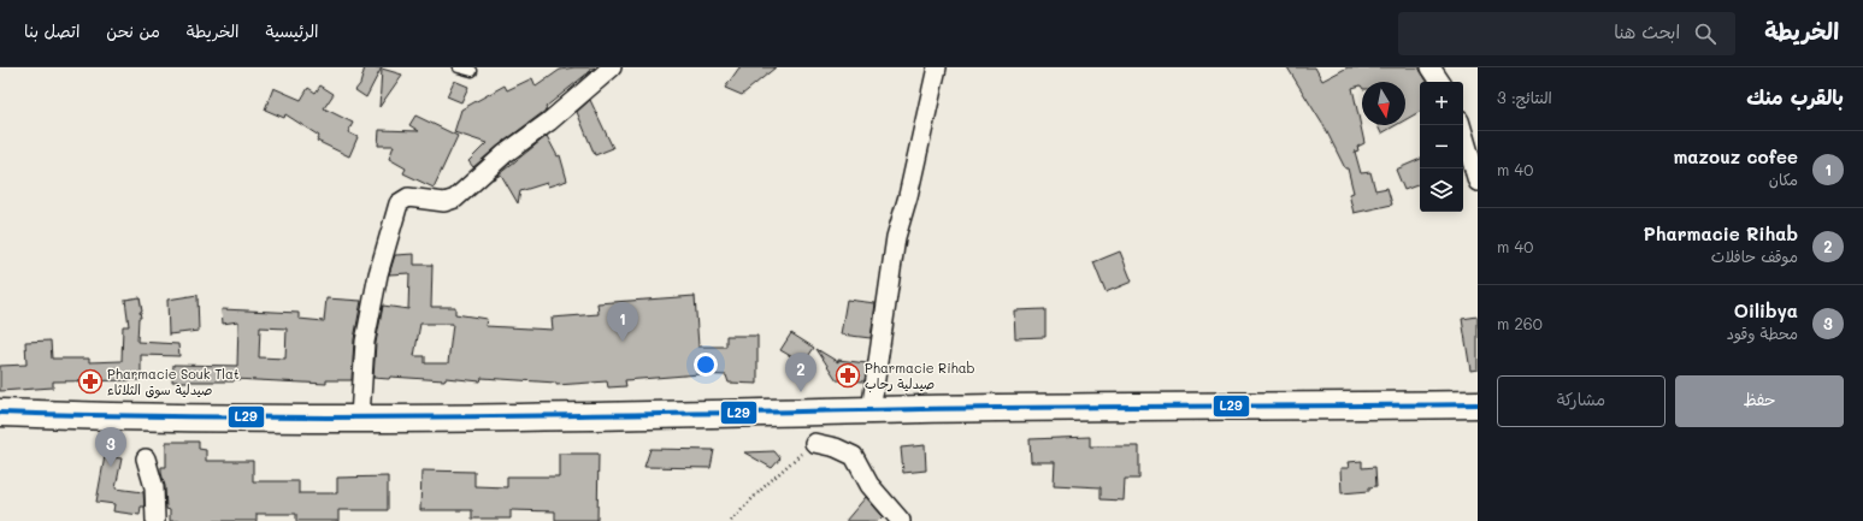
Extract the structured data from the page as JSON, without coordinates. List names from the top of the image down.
{
  "places": {
    "pharmacy": ["Pharmacie Rihab صيدلية رحاب", "Pharmacie Souk Tlat صيدلية سوق الثلاثاء"]
  },
  "lines": ["transit line L29"],
  "north": "bottom",
  "page": {
    "header": "الخريطة",
    "search": "ابحث هنا",
    "nav": [
      "الرئيسية",
      "الخريطة",
      "من نحن",
      "اتصل بنا"
    ],
    "heading": ["بالقرب منك", "النتائج: 3"],
    "map_buttons": ["+", "−"],
    "list": [
      {
        "mark": "1",
        "name": "mazouz cofee",
        "note": "مكان",
        "value": "40 m"
      },
      {
        "mark": "2",
        "name": "Pharmacie Rihab",
        "note": "موقف حافلات",
        "value": "40 m"
      },
      {
        "mark": "3",
        "name": "Oilibya",
        "note": "محطة وقود",
        "value": "260 m"
      }
    ],
    "pins": ["1", "2", "3"],
    "buttons": ["حفظ", "مشاركة"]
  }
}
